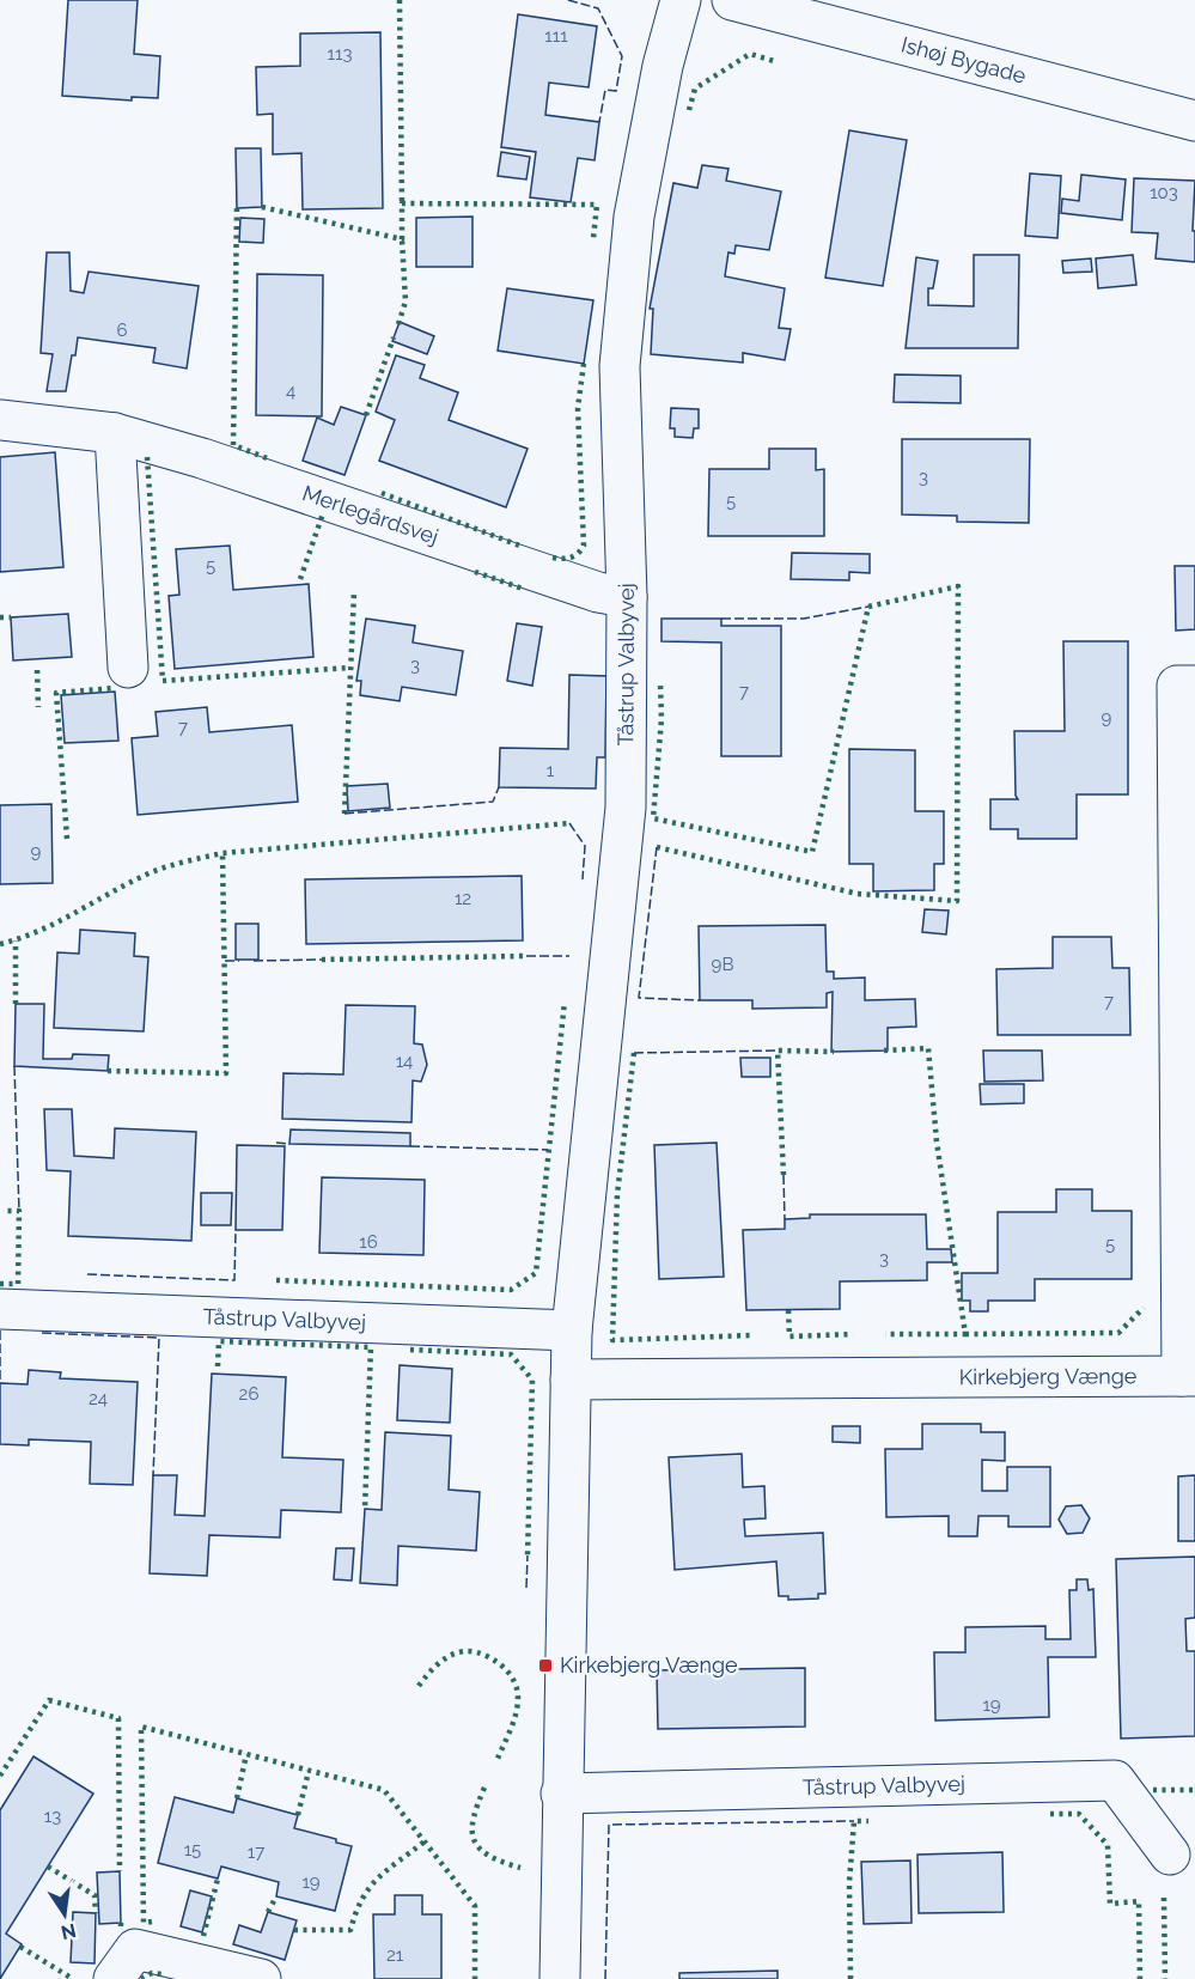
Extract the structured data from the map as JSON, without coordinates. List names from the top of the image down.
{
  "streets": {
    "street": [
      "Ishøj Bygade",
      "Merlegårdsvej",
      "Tåstrup Valbyvej",
      "Kirkebjerg Vænge"
    ]
  },
  "crossings": [
    ["Merlegårdsvej", "Tåstrup Valbyvej"],
    ["Tåstrup Valbyvej", "Kirkebjerg Vænge"]
  ],
  "places": {
    "transit": ["Kirkebjerg Vænge"]
  },
  "house_numbers": [
    "111",
    "113",
    "103",
    "6",
    "4",
    "3",
    "5",
    "5",
    "3",
    "7",
    "9",
    "7",
    "1",
    "9",
    "12",
    "9B",
    "7",
    "14",
    "16",
    "5",
    "3",
    "26",
    "24",
    "19",
    "13",
    "15",
    "17",
    "19",
    "21"
  ],
  "north": "bottom"
}
